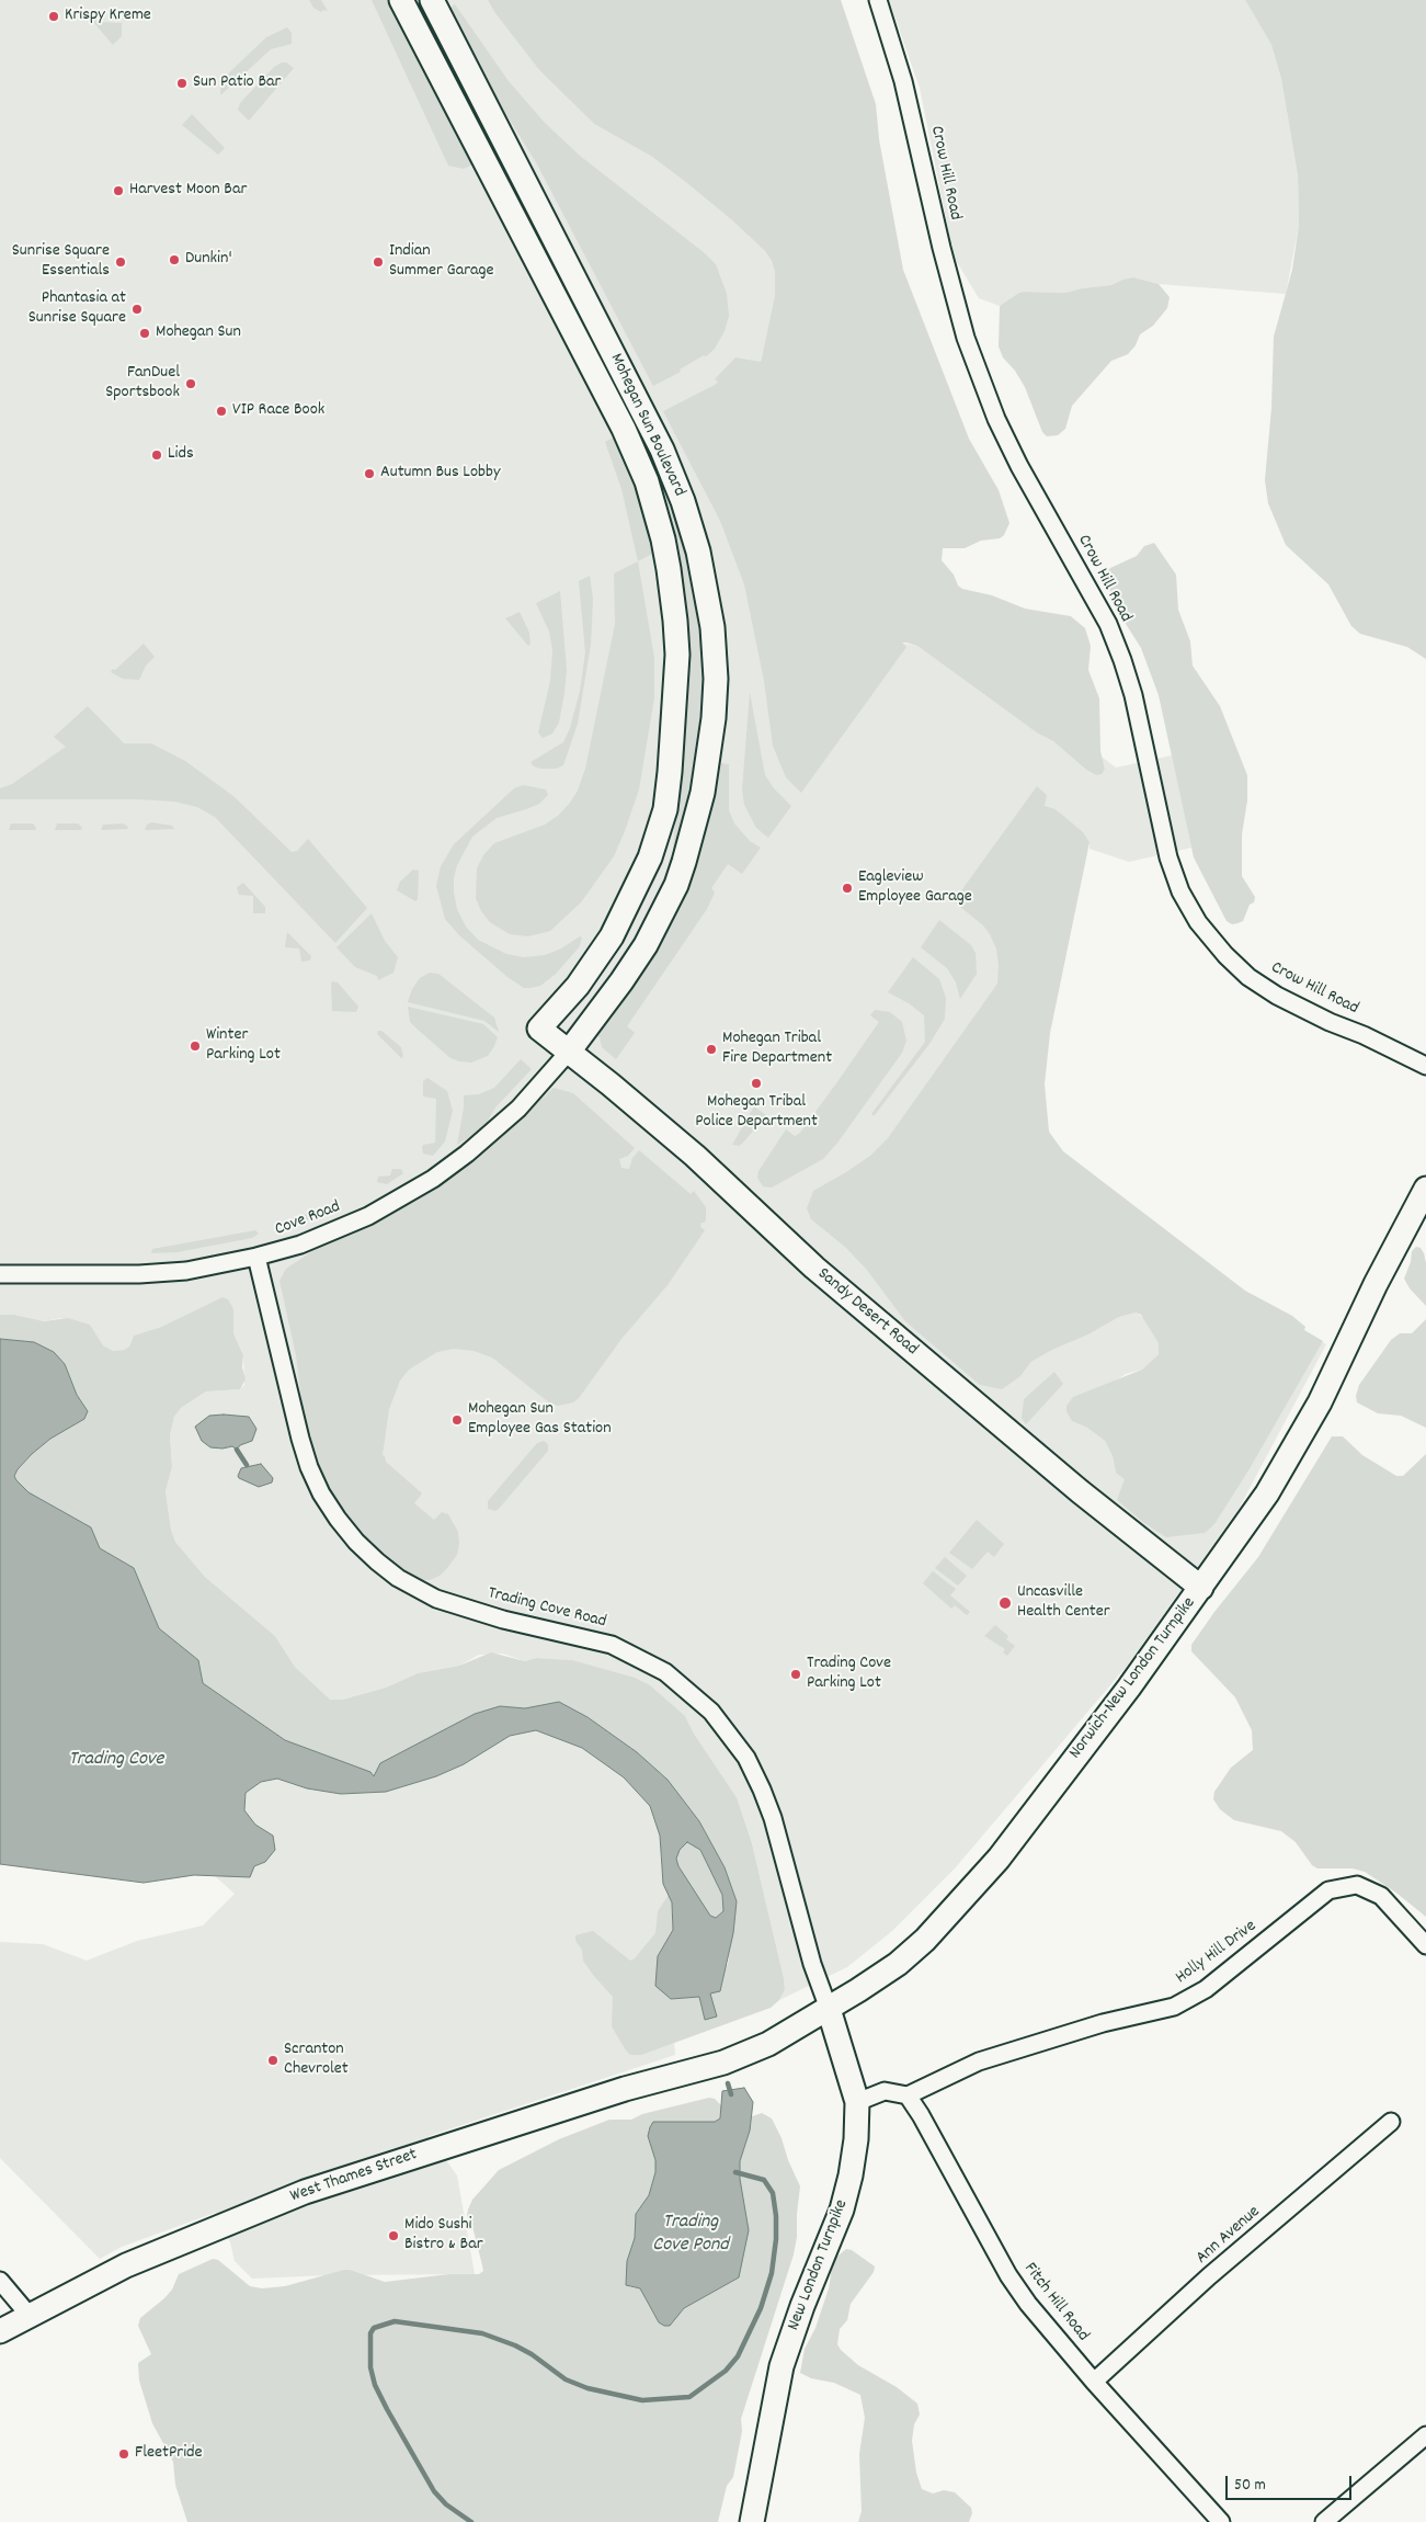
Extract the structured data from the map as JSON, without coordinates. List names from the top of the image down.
{
  "streets": {
    "main road": [
      "Mohegan Sun Boulevard",
      "Sandy Desert Road",
      "Norwich-New London Turnpike",
      "West Thames Street",
      "New London Turnpike"
    ],
    "street": [
      "Crow Hill Road",
      "Cove Road",
      "Trading Cove Road",
      "Holly Hill Drive",
      "Ann Avenue",
      "Fitch Hill Road"
    ]
  },
  "crossings": [
    ["Mohegan Sun Boulevard", "Cove Road"],
    ["Mohegan Sun Boulevard", "Sandy Desert Road"],
    ["Cove Road", "Sandy Desert Road"],
    ["Cove Road", "Trading Cove Road"],
    ["Sandy Desert Road", "Norwich-New London Turnpike"],
    ["Trading Cove Road", "Norwich-New London Turnpike"],
    ["Trading Cove Road", "New London Turnpike"],
    ["Norwich-New London Turnpike", "West Thames Street"],
    ["Norwich-New London Turnpike", "New London Turnpike"],
    ["Holly Hill Drive", "Fitch Hill Road"],
    ["Ann Avenue", "Fitch Hill Road"]
  ],
  "water": ["Trading Cove", "Trading Cove Pond"],
  "places": [
    "Krispy Kreme",
    "Sun Patio Bar",
    "Harvest Moon Bar",
    "Dunkin'",
    "Sunrise Square Essentials",
    "Indian Summer Garage",
    "Phantasia at Sunrise Square",
    "Mohegan Sun",
    "FanDuel Sportsbook",
    "VIP Race Book",
    "Lids",
    "Autumn Bus Lobby",
    "Eagleview Employee Garage",
    "Winter Parking Lot",
    "Mohegan Tribal Fire Department",
    "Mohegan Tribal Police Department",
    "Mohegan Sun Employee Gas Station",
    "Uncasville Health Center",
    "Trading Cove Parking Lot",
    "Scranton Chevrolet",
    "Mido Sushi Bistro & Bar",
    "FleetPride"
  ],
  "scale_bar": "50 m"
}
